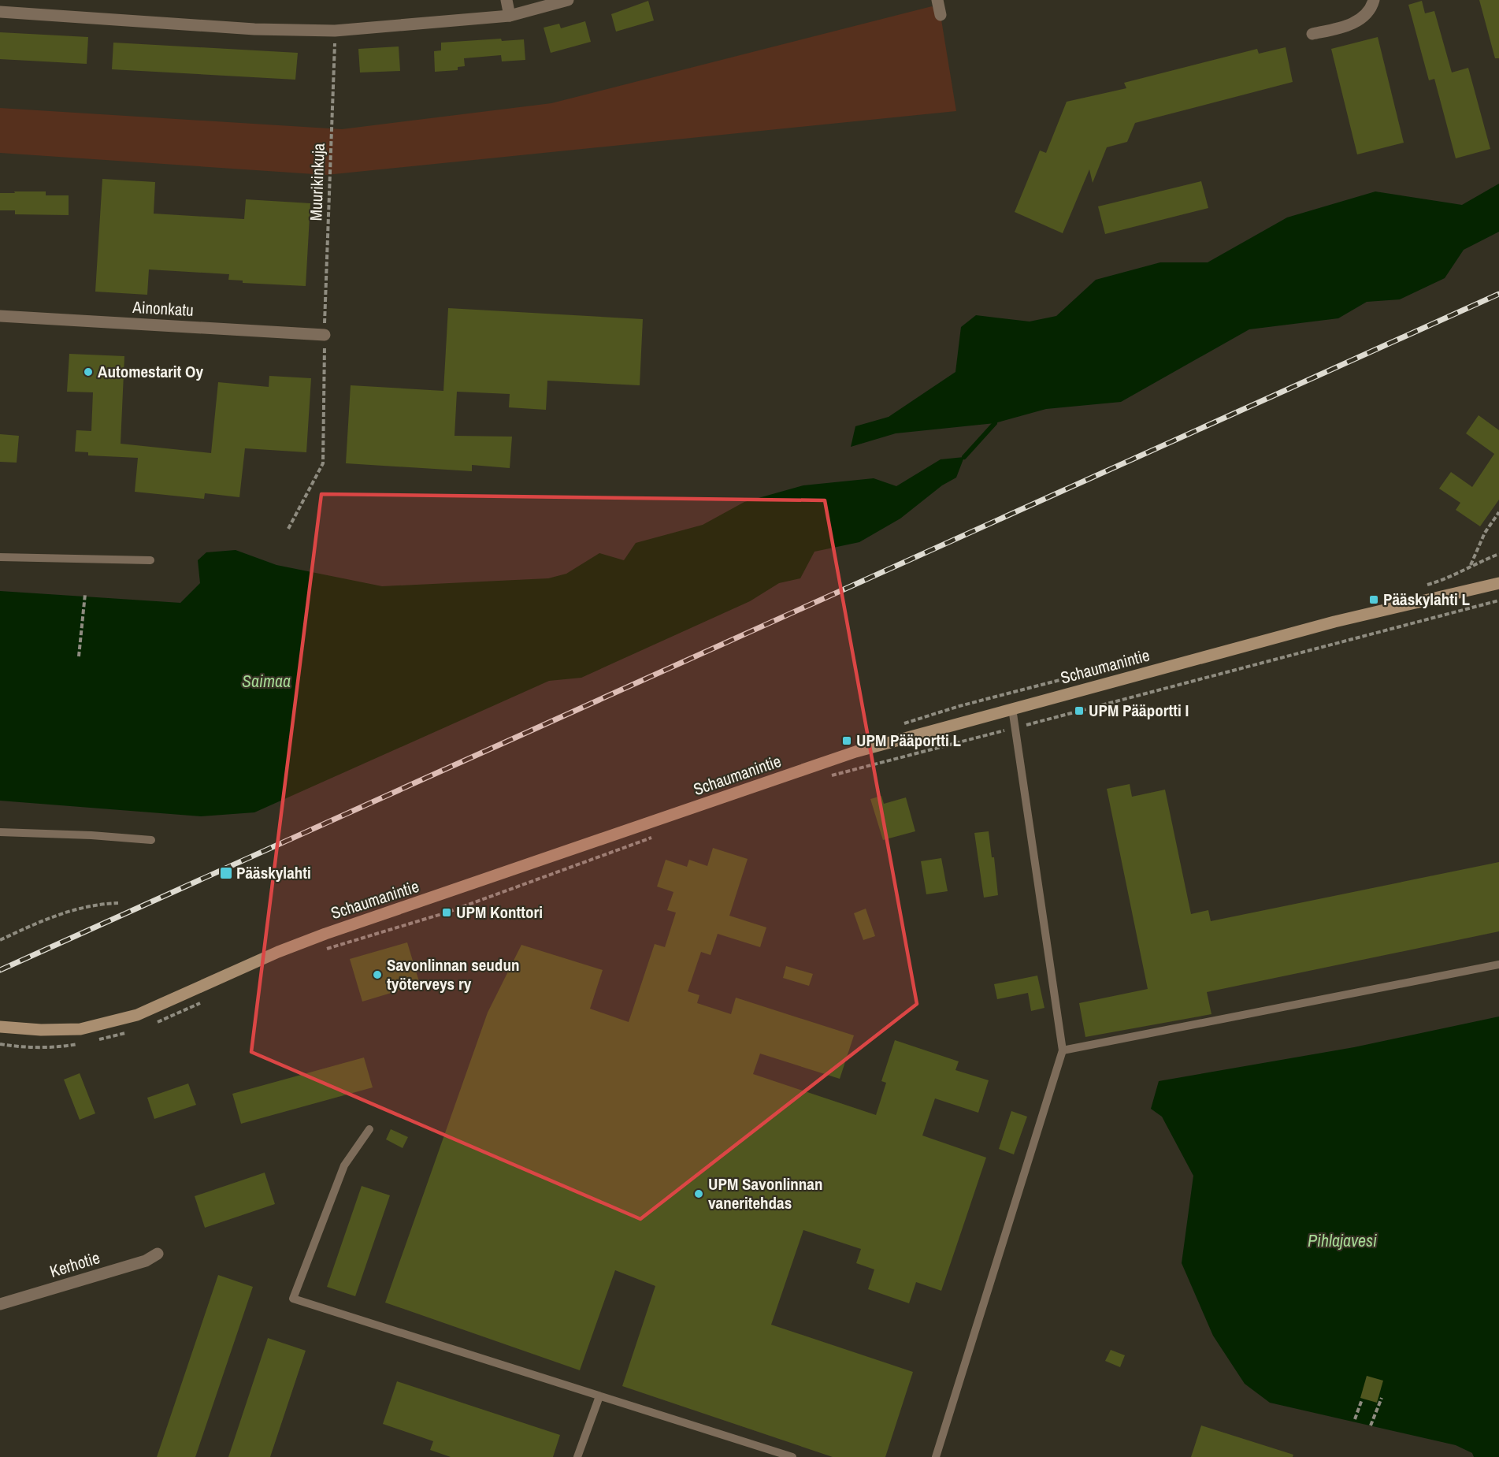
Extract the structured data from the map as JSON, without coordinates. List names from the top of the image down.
{
  "streets": {
    "street": ["Ainonkatu", "Schaumanintie", "Kerhotie"],
    "path": ["Muurikinkuja"]
  },
  "crossings": [
    ["Muurikinkuja", "Ainonkatu"]
  ],
  "water": ["Saimaa", "Pihlajavesi"],
  "places": {
    "other": ["Automestarit Oy", "Savonlinnan seudun työterveys ry", "UPM Savonlinnan vaneritehdas"],
    "transit": [
      "Pääskylahti L",
      "UPM Pääportti I",
      "UPM Pääportti L",
      "Pääskylahti",
      "UPM Konttori"
    ]
  }
}
